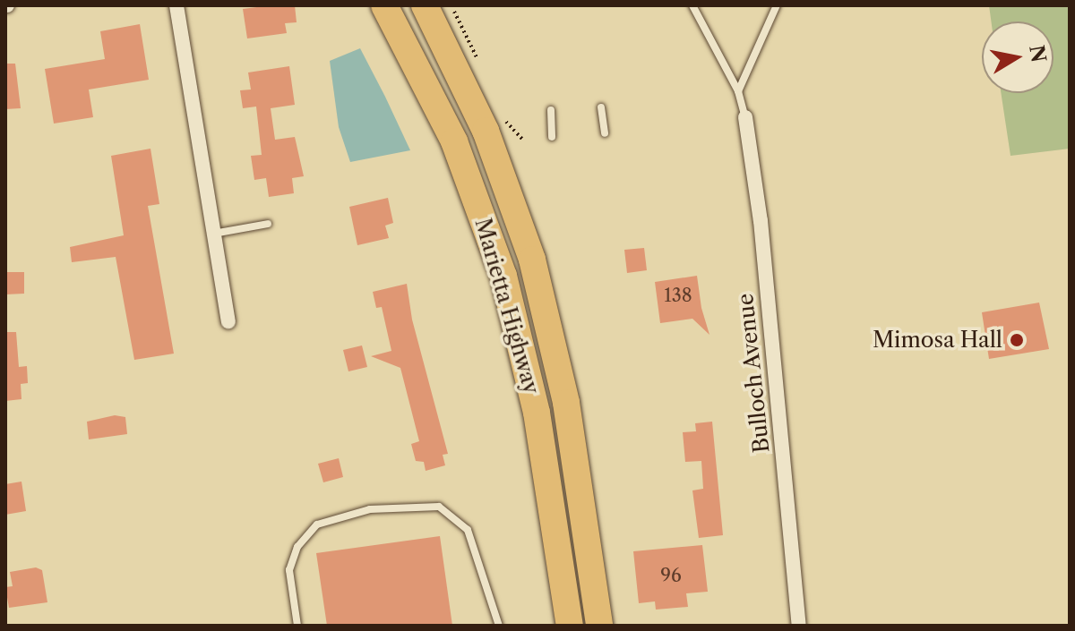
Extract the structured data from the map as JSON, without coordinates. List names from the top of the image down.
{
  "streets": {
    "highway": ["Marietta Highway"],
    "street": ["Bulloch Avenue"]
  },
  "places": ["Mimosa Hall"],
  "house_numbers": ["138", "96"],
  "north": "right"
}
